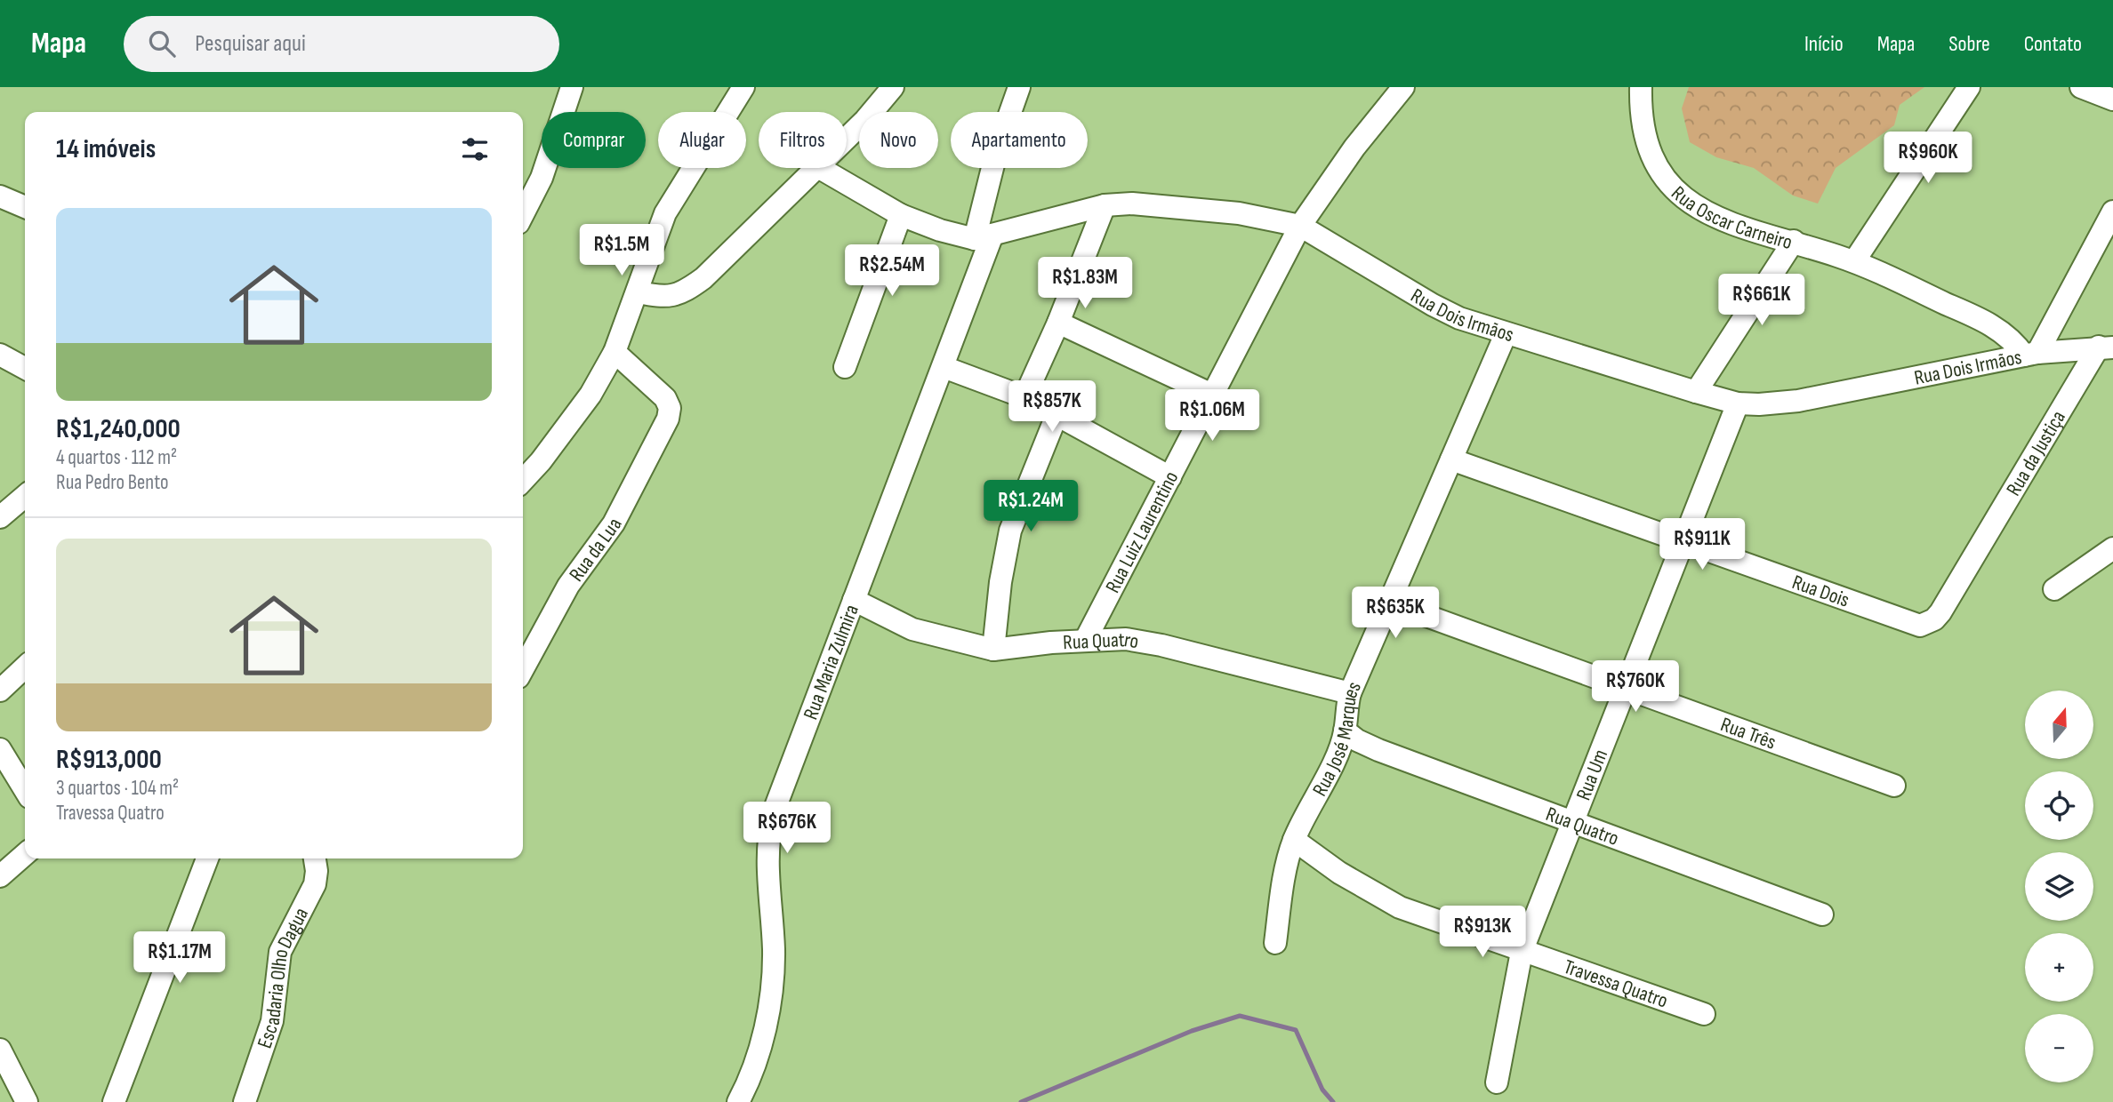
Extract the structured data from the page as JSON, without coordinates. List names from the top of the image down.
{
  "streets": {
    "street": [
      "Rua Oscar Carneiro",
      "Rua Dois Irmãos",
      "Rua da Justiça",
      "Rua Luiz Laurentino",
      "Rua da Lua",
      "Rua Dois",
      "Rua Quatro",
      "Rua Maria Zulmira",
      "Rua Três",
      "Rua José Marques",
      "Rua Um",
      "Escadaria Olho Dagua",
      "Travessa Quatro"
    ]
  },
  "crossings": [
    ["Rua Oscar Carneiro", "Rua Dois Irmãos"],
    ["Rua Oscar Carneiro", "Rua da Justiça"],
    ["Rua Dois Irmãos", "Rua da Justiça"],
    ["Rua Dois Irmãos", "Rua Luiz Laurentino"],
    ["Rua Dois Irmãos", "Rua Maria Zulmira"],
    ["Rua Dois Irmãos", "Rua José Marques"],
    ["Rua Dois Irmãos", "Rua Um"],
    ["Rua da Justiça", "Rua Dois"],
    ["Rua Luiz Laurentino", "Rua Quatro"],
    ["Rua Dois", "Rua José Marques"],
    ["Rua Dois", "Rua Um"],
    ["Rua Quatro", "Rua Maria Zulmira"],
    ["Rua Quatro", "Rua José Marques"],
    ["Rua Quatro", "Rua Um"],
    ["Rua Três", "Rua José Marques"],
    ["Rua Três", "Rua Um"],
    ["Rua José Marques", "Travessa Quatro"],
    ["Rua Um", "Travessa Quatro"]
  ],
  "north": "top",
  "page": {
    "header": "Mapa",
    "search": "Pesquisar aqui",
    "nav": [
      "Início",
      "Mapa",
      "Sobre",
      "Contato"
    ],
    "chip": [
      "Comprar",
      "Alugar",
      "Filtros",
      "Novo",
      "Apartamento"
    ],
    "heading": "14 imóveis",
    "price": [
      "R$960K",
      "R$1.5M",
      "R$2.54M",
      "R$1.83M",
      "R$661K",
      "R$857K",
      "R$1.06M",
      "R$1.24M",
      "R$911K",
      "R$635K",
      "R$760K",
      "R$676K",
      "R$913K",
      "R$1.17M"
    ],
    "list": [
      {
        "name": "R$1,240,000",
        "note": "4 quartos · 112 m² · Rua Pedro Bento"
      },
      {
        "name": "R$913,000",
        "note": "3 quartos · 104 m² · Travessa Quatro"
      }
    ],
    "map_buttons": ["+", "−"]
  }
}
